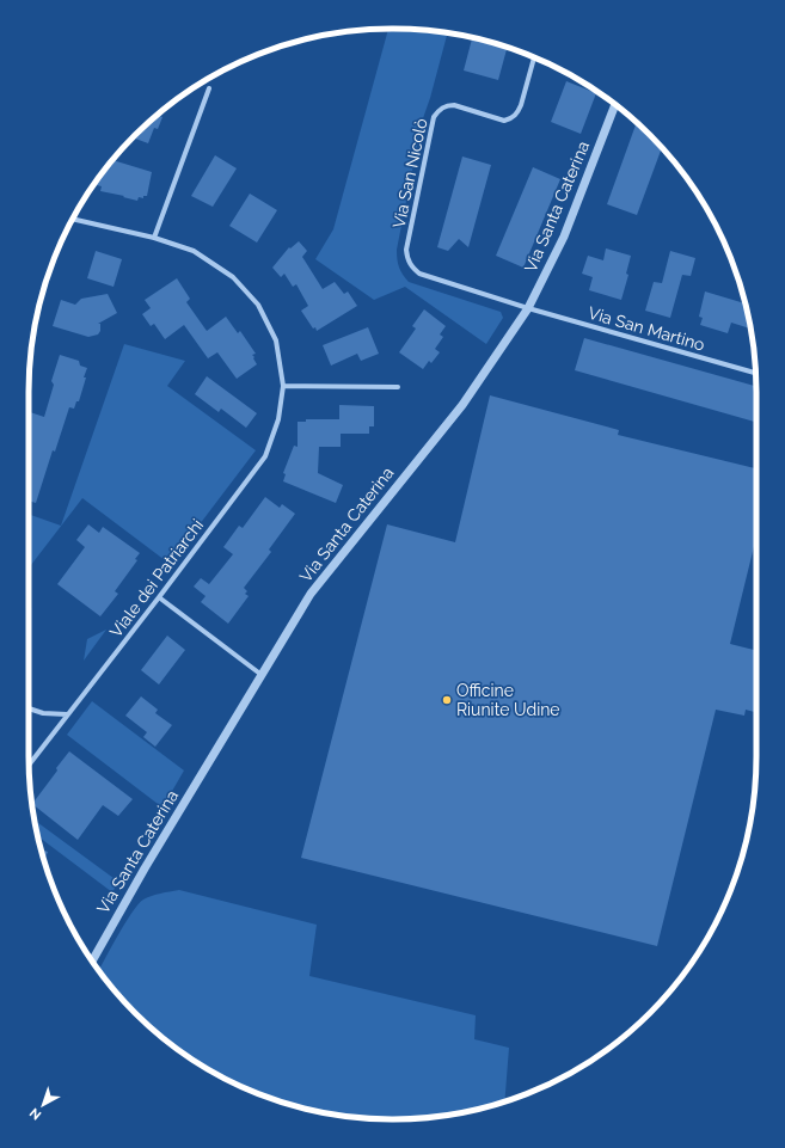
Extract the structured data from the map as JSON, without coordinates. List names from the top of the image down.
{
  "streets": {
    "street": [
      "Via San Nicolò",
      "Via Santa Caterina",
      "Via San Martino",
      "Viale dei Patriarchi"
    ]
  },
  "crossings": [
    ["Via San Nicolò", "Via Santa Caterina"],
    ["Via San Nicolò", "Via San Martino"],
    ["Via Santa Caterina", "Via San Martino"]
  ],
  "places": ["Officine Riunite Udine"],
  "north": "bottom left"
}
